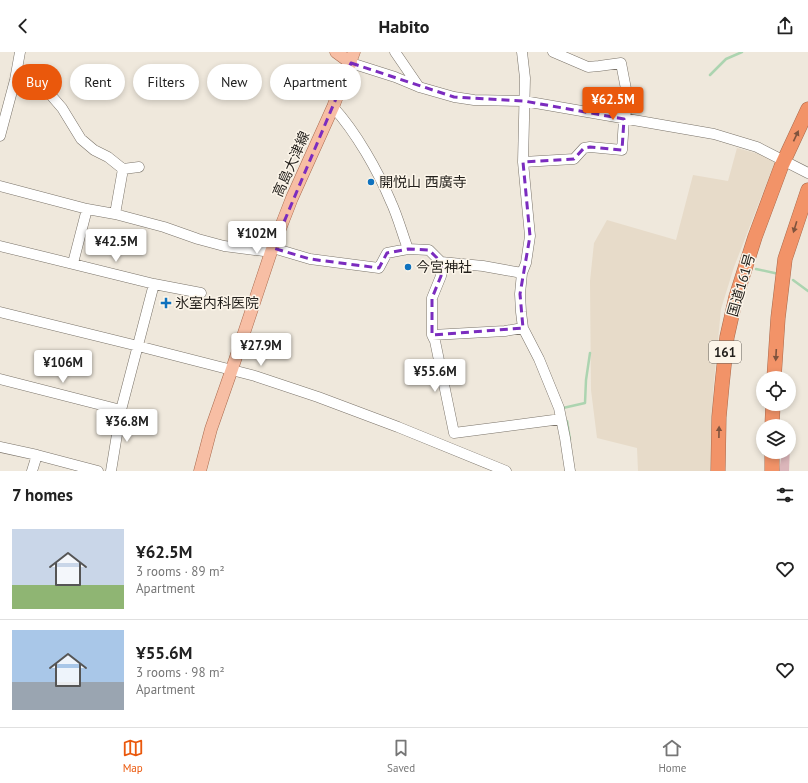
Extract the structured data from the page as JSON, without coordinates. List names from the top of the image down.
{
  "streets": {
    "highway": ["国道161号", "161"],
    "main road": ["高島大津線"]
  },
  "places": {
    "other": ["開悦山 西廣寺", "今宮神社"],
    "health": ["氷室内科医院"]
  },
  "page": {
    "header": "Habito",
    "chip": [
      "Buy",
      "Rent",
      "Filters",
      "New",
      "Apartment"
    ],
    "price": [
      "¥62.5M",
      "¥102M",
      "¥42.5M",
      "¥27.9M",
      "¥106M",
      "¥55.6M",
      "¥36.8M"
    ],
    "heading": "7 homes",
    "list": [
      {
        "name": "¥62.5M",
        "note": "3 rooms · 89 m² · Apartment"
      },
      {
        "name": "¥55.6M",
        "note": "3 rooms · 98 m² · Apartment"
      }
    ],
    "tabs": ["Map", "Saved", "Home"]
  }
}
